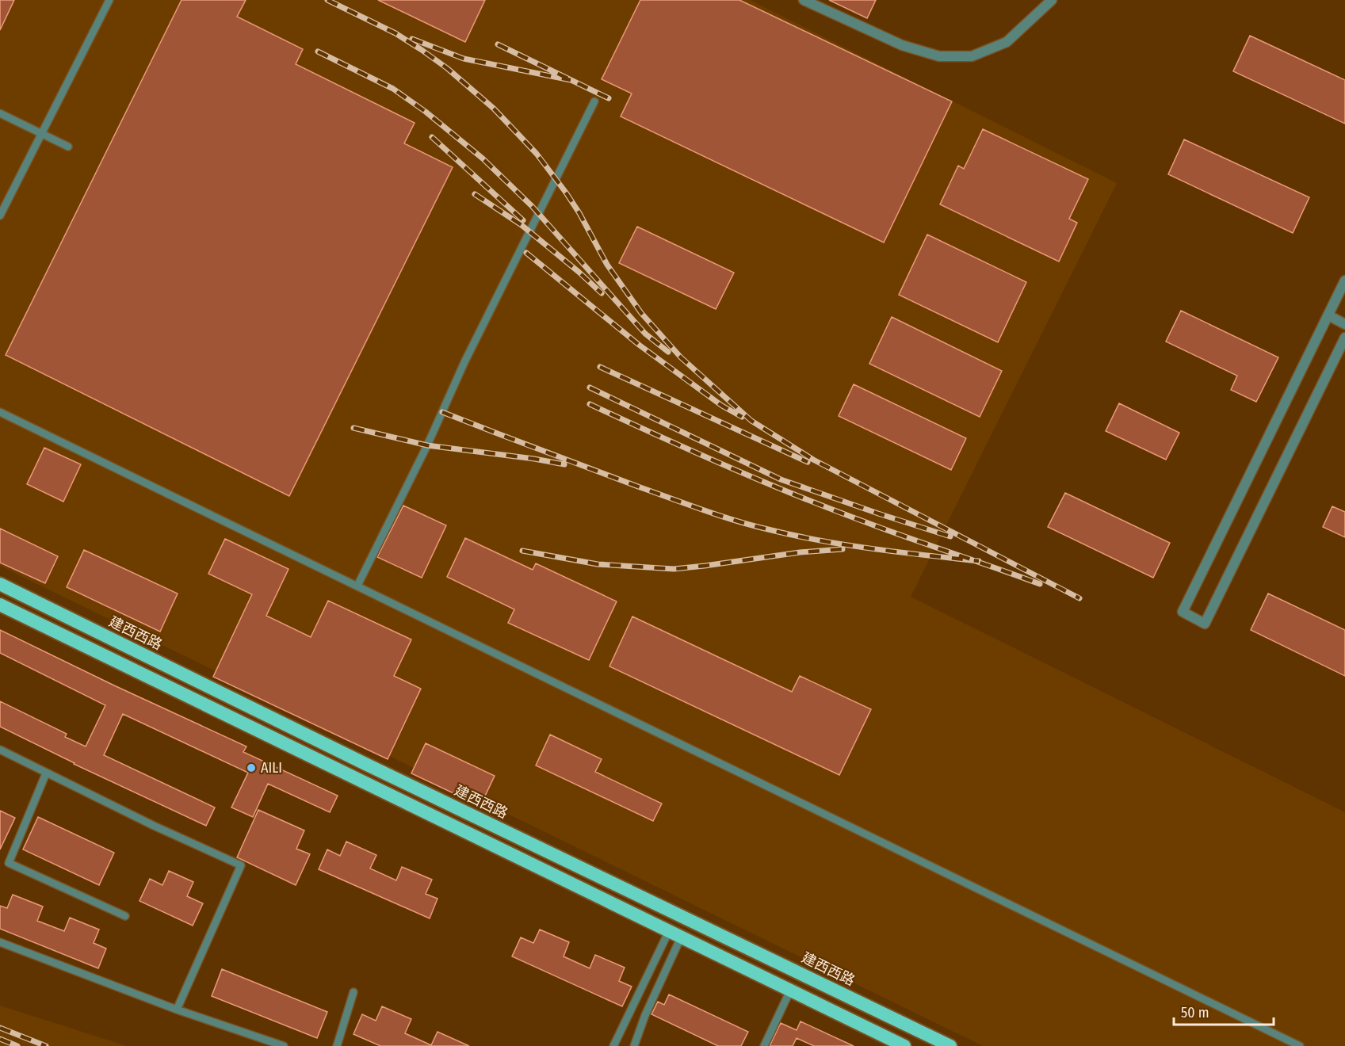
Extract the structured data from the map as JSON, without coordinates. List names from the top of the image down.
{
  "streets": {
    "highway": ["建西西路"]
  },
  "places": ["AILI"],
  "scale_bar": "50 m"
}
